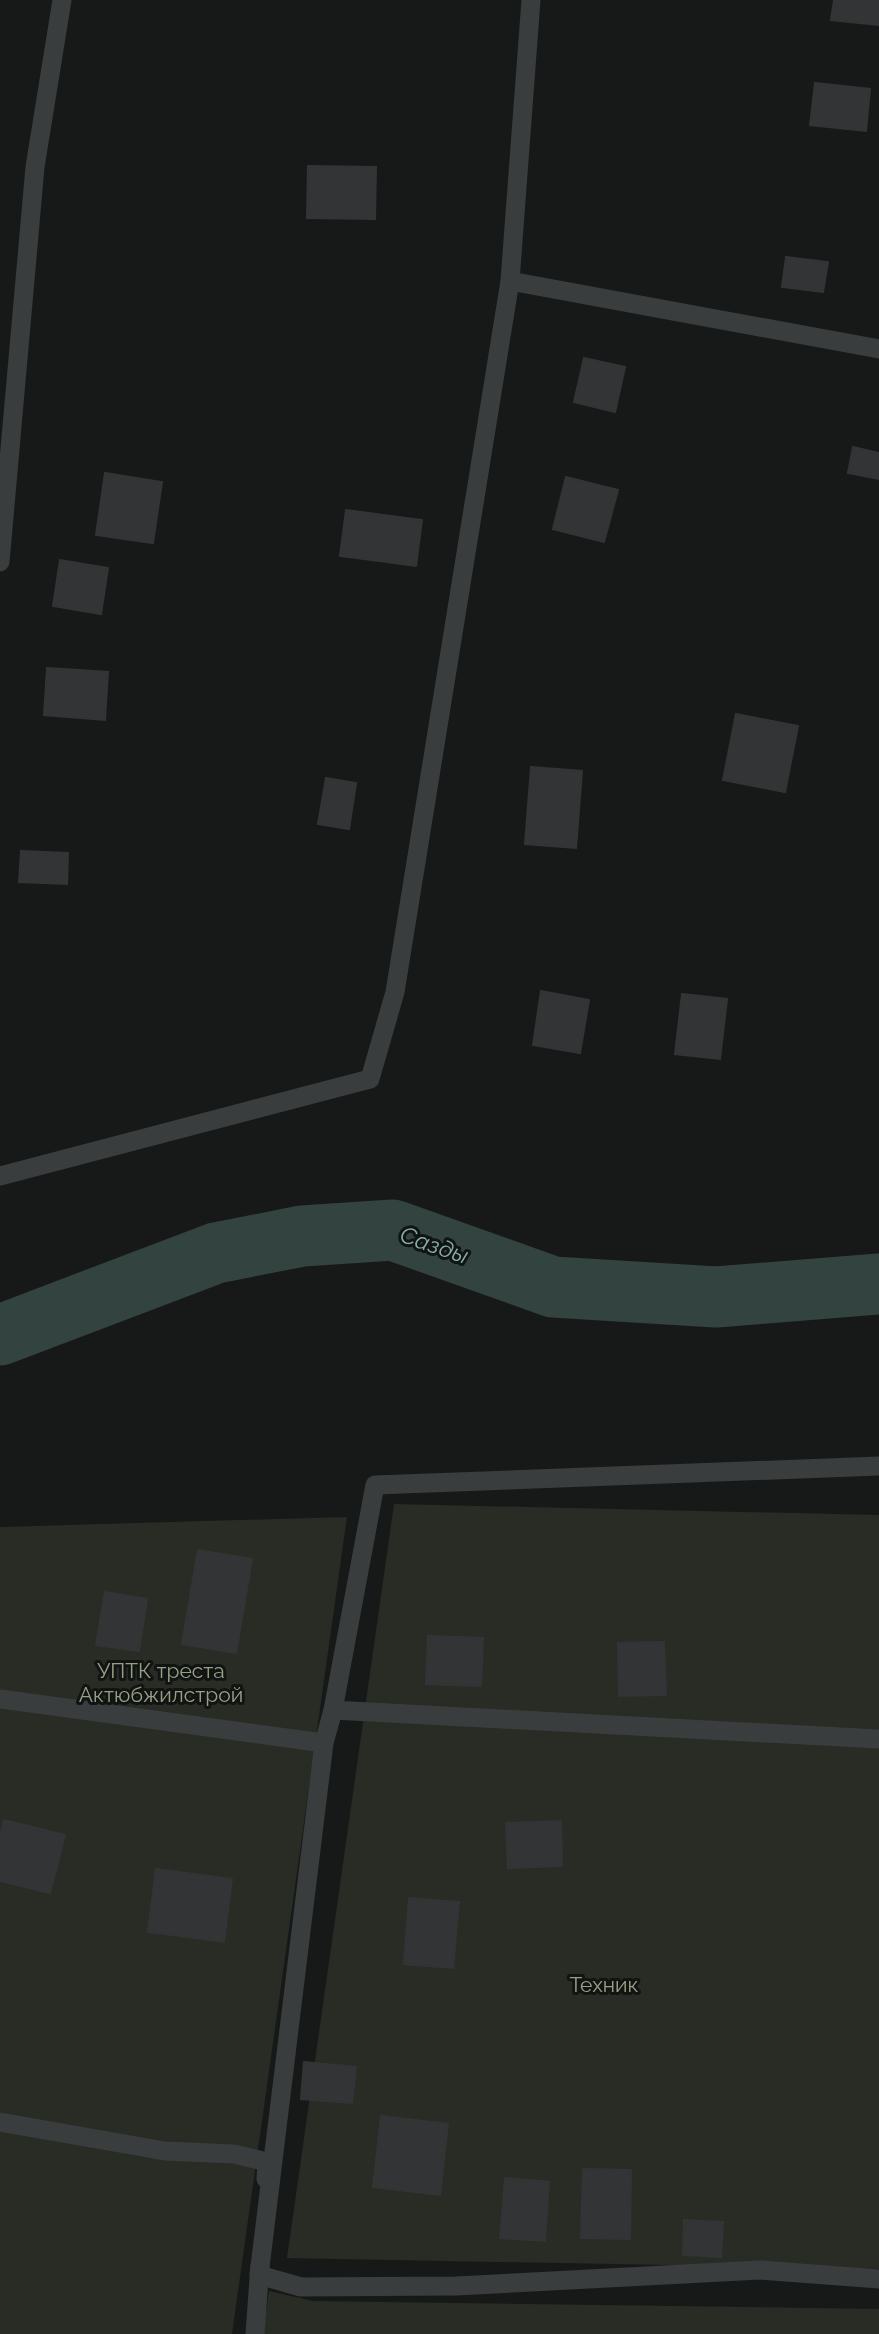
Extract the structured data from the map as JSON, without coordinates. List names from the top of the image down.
{
  "water": ["Сазды"],
  "parks": ["УПТК треста Актюбжилстрой", "Техник"]
}
